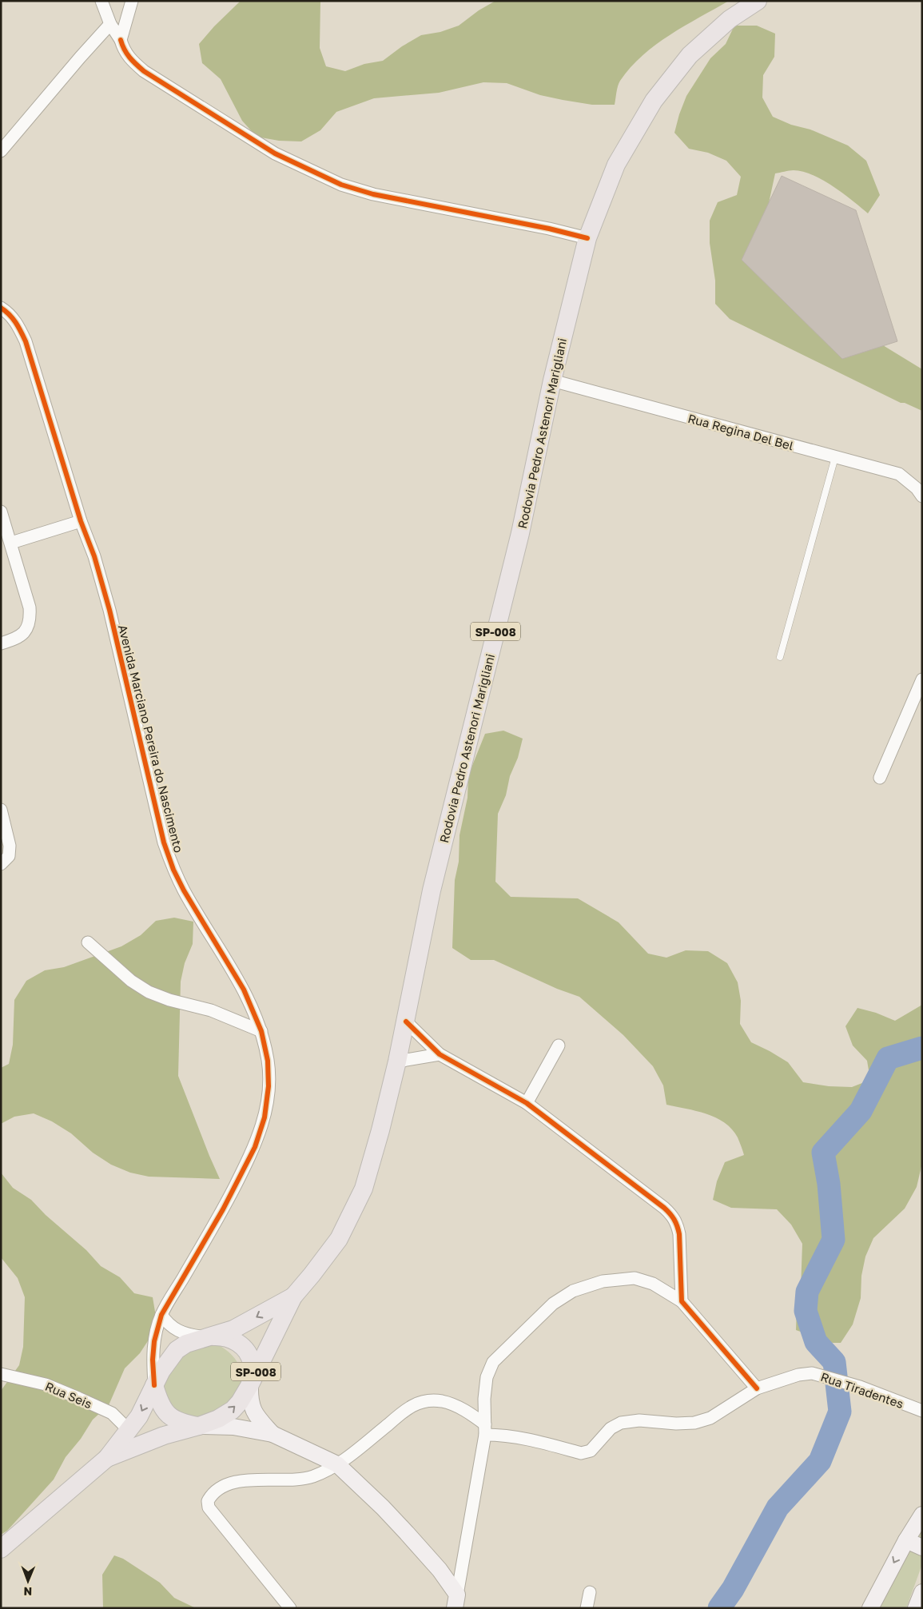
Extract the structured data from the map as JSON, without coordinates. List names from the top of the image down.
{
  "streets": {
    "main road": ["Rodovia Pedro Astenori Marigliani", "SP-008"],
    "street": [
      "Rua Regina Del Bel",
      "Avenida Marciano Pereira do Nascimento",
      "Rua Tiradentes",
      "Rua Seis"
    ]
  },
  "crossings": [
    ["Rua Regina Del Bel", "Rodovia Pedro Astenori Marigliani"],
    ["Rodovia Pedro Astenori Marigliani", "Avenida Marciano Pereira do Nascimento"],
    ["Rodovia Pedro Astenori Marigliani", "Rua Seis"]
  ],
  "north": "bottom"
}
